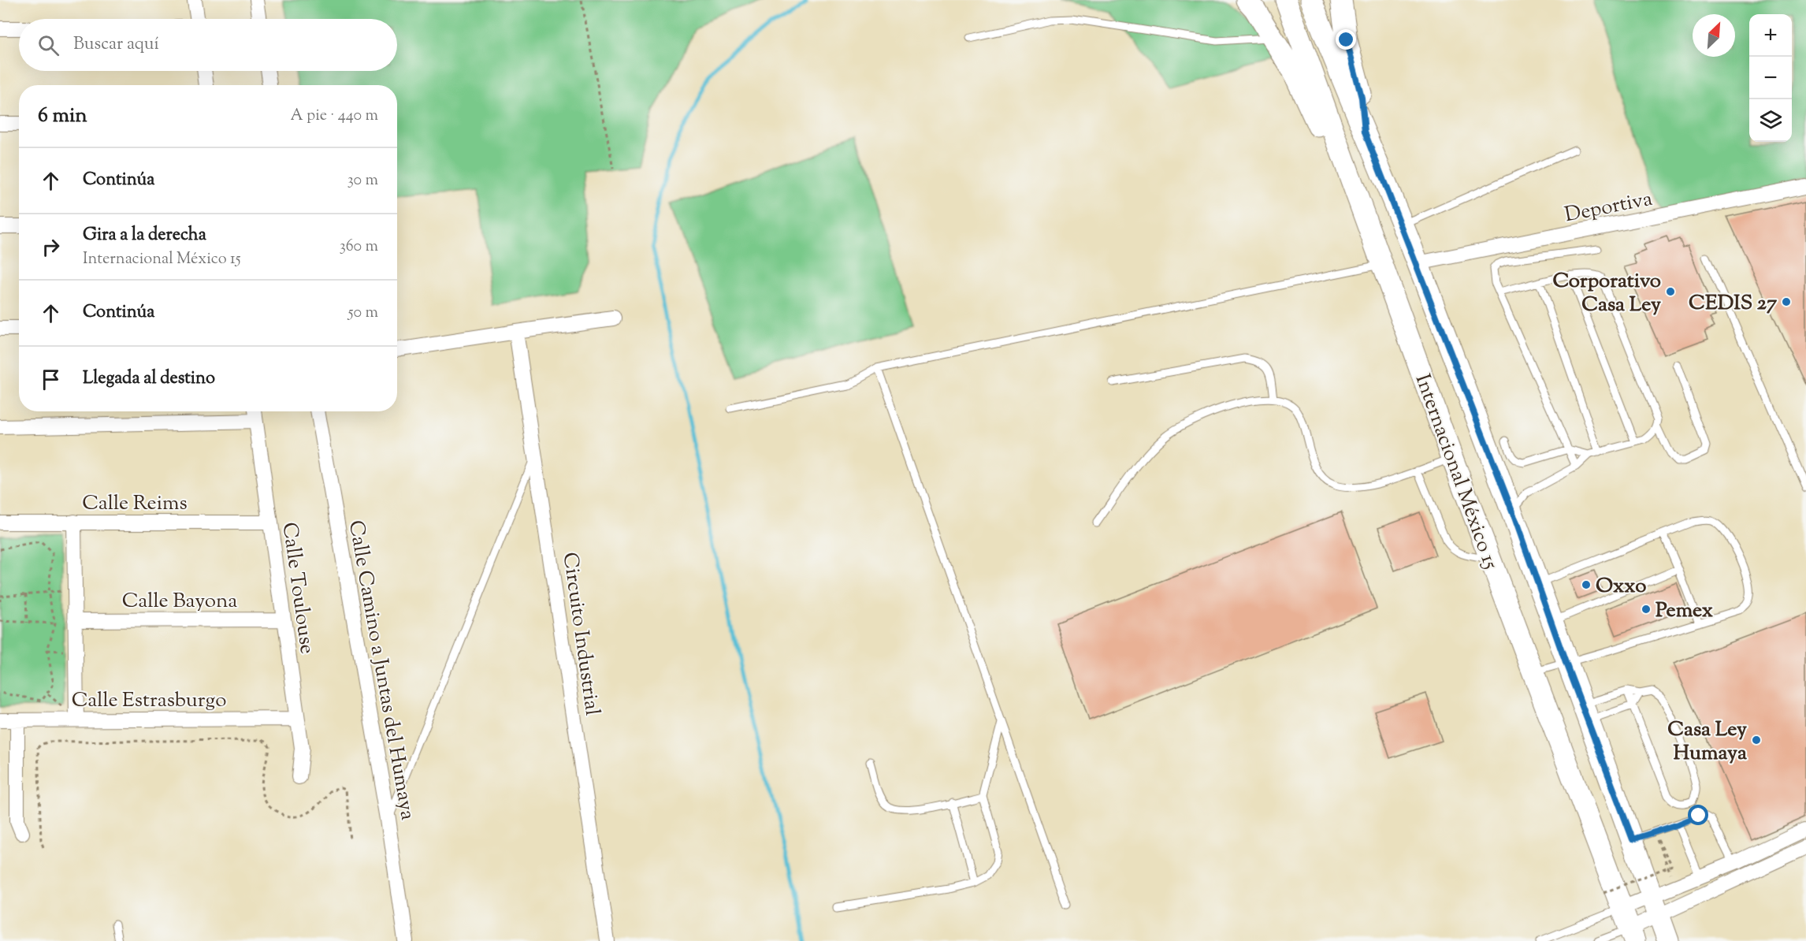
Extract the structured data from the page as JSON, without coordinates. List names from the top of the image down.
{
  "streets": {
    "main road": ["Internacional México 15"],
    "street": [
      "Deportiva",
      "Calle Reims",
      "Calle Toulouse",
      "Calle Bayona",
      "Circuito Industrial",
      "Calle Camino a Juntas del Humaya",
      "Calle Estrasburgo"
    ]
  },
  "crossings": [
    ["Deportiva", "Internacional México 15"],
    ["Calle Reims", "Calle Toulouse"],
    ["Calle Toulouse", "Calle Bayona"],
    ["Calle Toulouse", "Calle Estrasburgo"]
  ],
  "places": [
    "Corporativo Casa Ley",
    "CEDIS 27",
    "Oxxo",
    "Pemex",
    "Casa Ley Humaya"
  ],
  "north": "top right",
  "page": {
    "map_buttons": ["+", "−"],
    "search": "Buscar aquí",
    "heading": ["6 min", "A pie · 440 m"],
    "list": [
      ["Continúa", "30 m"],
      ["Gira a la derecha", "Internacional México 15", "360 m"],
      ["Continúa", "50 m"],
      "Llegada al destino"
    ]
  }
}
